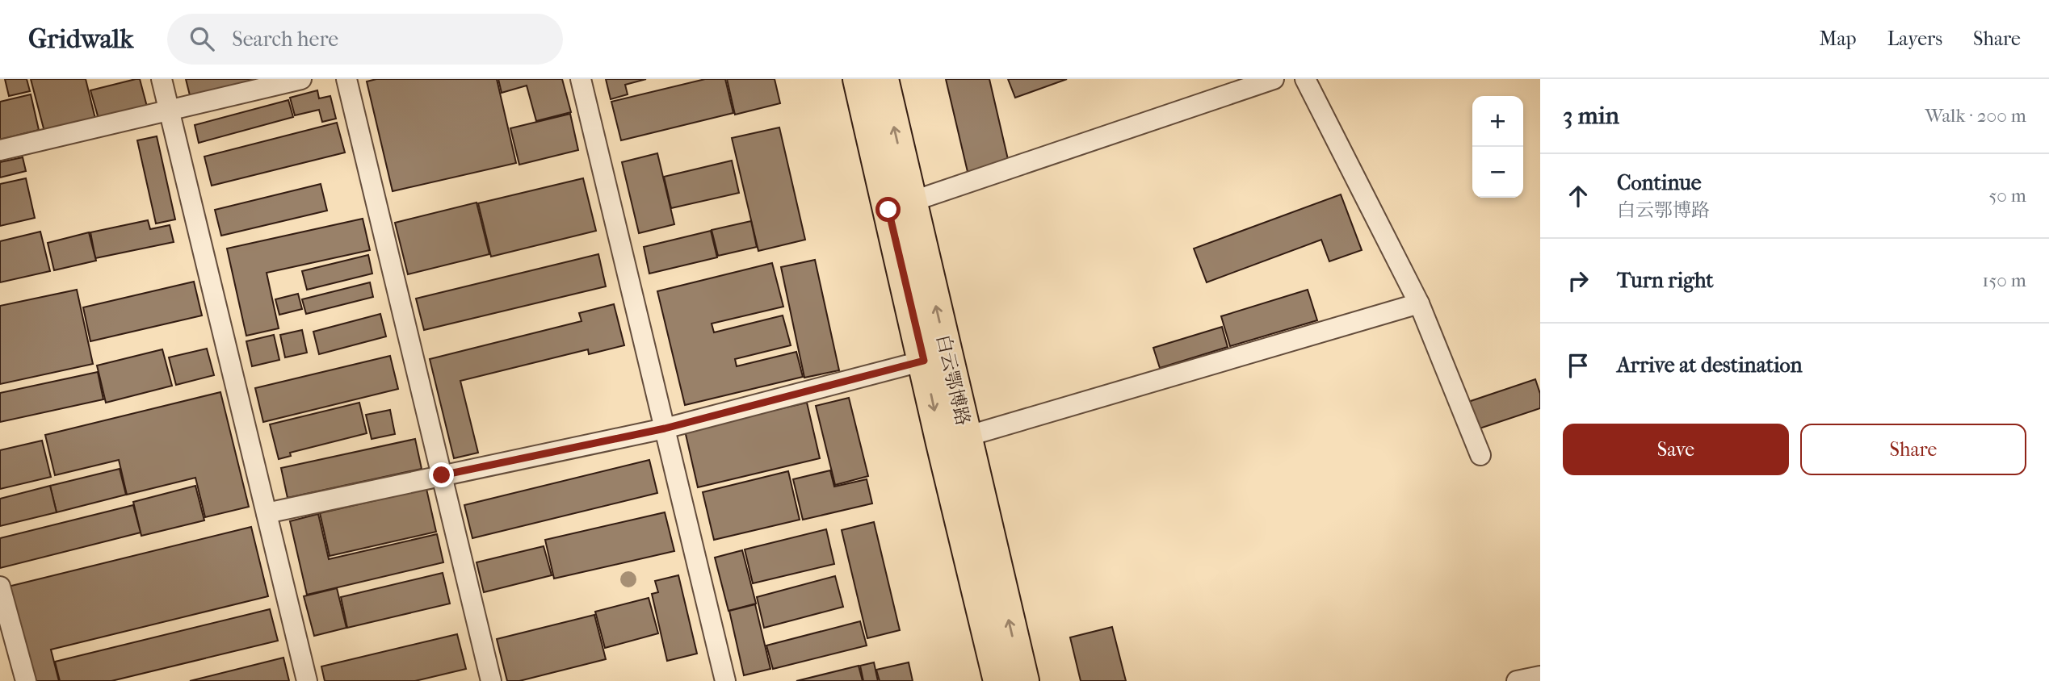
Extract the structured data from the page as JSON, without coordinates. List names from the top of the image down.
{
  "streets": {
    "main road": ["白云鄂博路"]
  },
  "page": {
    "header": "Gridwalk",
    "search": "Search here",
    "nav": ["Map", "Layers", "Share"],
    "heading": ["3 min", "Walk · 200 m"],
    "map_buttons": ["+", "−"],
    "list": [
      ["Continue", "白云鄂博路", "50 m"],
      ["Turn right", "150 m"],
      "Arrive at destination"
    ],
    "buttons": ["Save", "Share"]
  }
}
